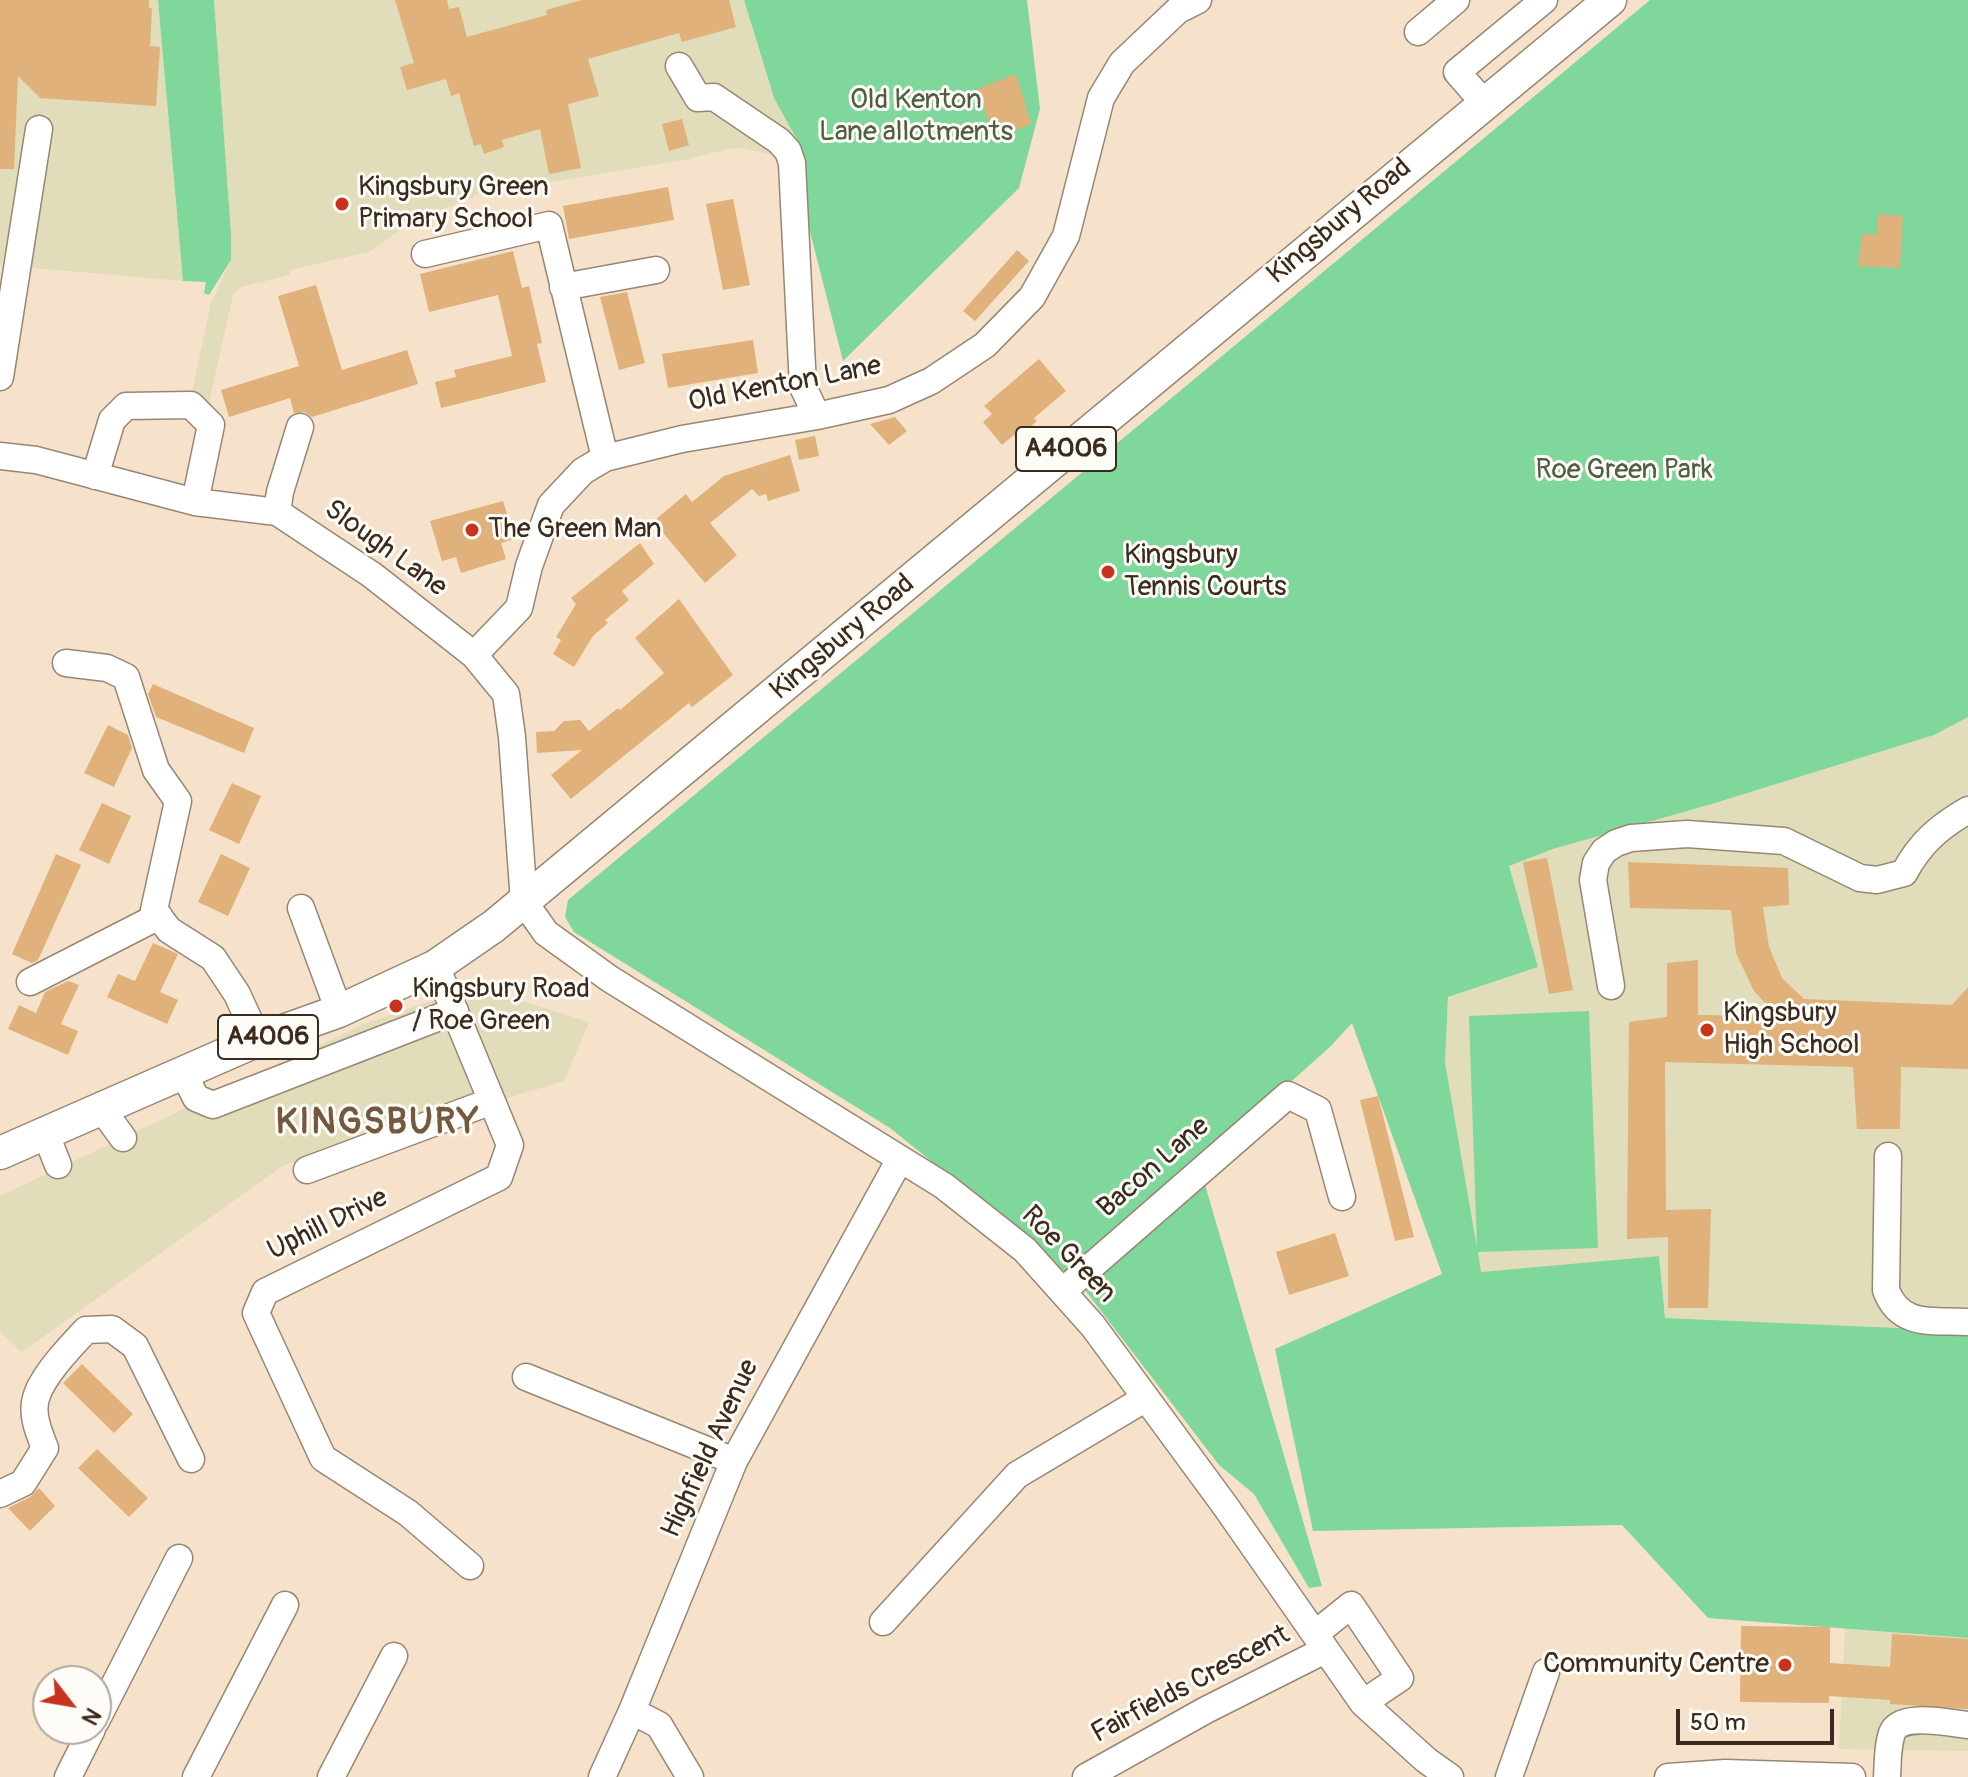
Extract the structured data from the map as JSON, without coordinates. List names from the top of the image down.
{
  "streets": {
    "main road": ["Kingsbury Road", "A4006"],
    "street": [
      "Old Kenton Lane",
      "Slough Lane",
      "Bacon Lane",
      "Uphill Drive",
      "Roe Green",
      "Highfield Avenue",
      "Fairfields Crescent"
    ]
  },
  "crossings": [
    ["Kingsbury Road", "Slough Lane"],
    ["Kingsbury Road", "Uphill Drive"],
    ["Kingsbury Road", "Roe Green"],
    ["Old Kenton Lane", "Slough Lane"],
    ["Slough Lane", "Roe Green"],
    ["Bacon Lane", "Roe Green"],
    ["Roe Green", "Highfield Avenue"],
    ["Roe Green", "Fairfields Crescent"]
  ],
  "districts": ["KINGSBURY"],
  "parks": ["Old Kenton Lane allotments", "Roe Green Park"],
  "places": [
    "Kingsbury Green Primary School",
    "The Green Man",
    "Kingsbury Tennis Courts",
    "Kingsbury Road / Roe Green",
    "Kingsbury High School",
    "Community Centre"
  ],
  "scale_bar": "50 m",
  "north": "bottom right"
}
